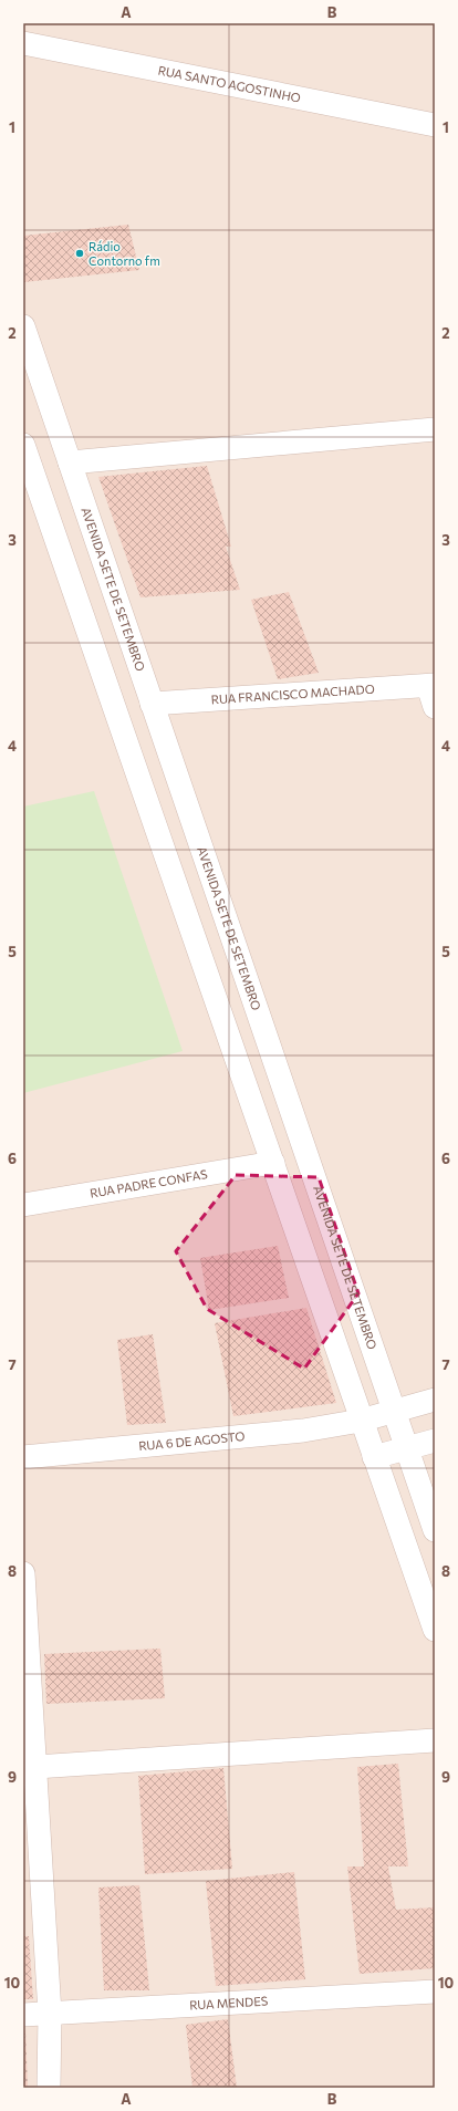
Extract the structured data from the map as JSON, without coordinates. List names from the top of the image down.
{
  "streets": {
    "street": [
      "RUA SANTO AGOSTINHO",
      "AVENIDA SETE DE SETEMBRO",
      "RUA FRANCISCO MACHADO",
      "RUA PADRE CONFAS",
      "RUA 6 DE AGOSTO",
      "RUA MENDES"
    ]
  },
  "crossings": [
    ["AVENIDA SETE DE SETEMBRO", "RUA FRANCISCO MACHADO"],
    ["AVENIDA SETE DE SETEMBRO", "RUA 6 DE AGOSTO"]
  ],
  "places": ["Rádio Contorno fm"],
  "grid": {
    "columns": ["A", "B"],
    "rows": [
      "1",
      "2",
      "3",
      "4",
      "5",
      "6",
      "7",
      "8",
      "9",
      "10"
    ]
  }
}
